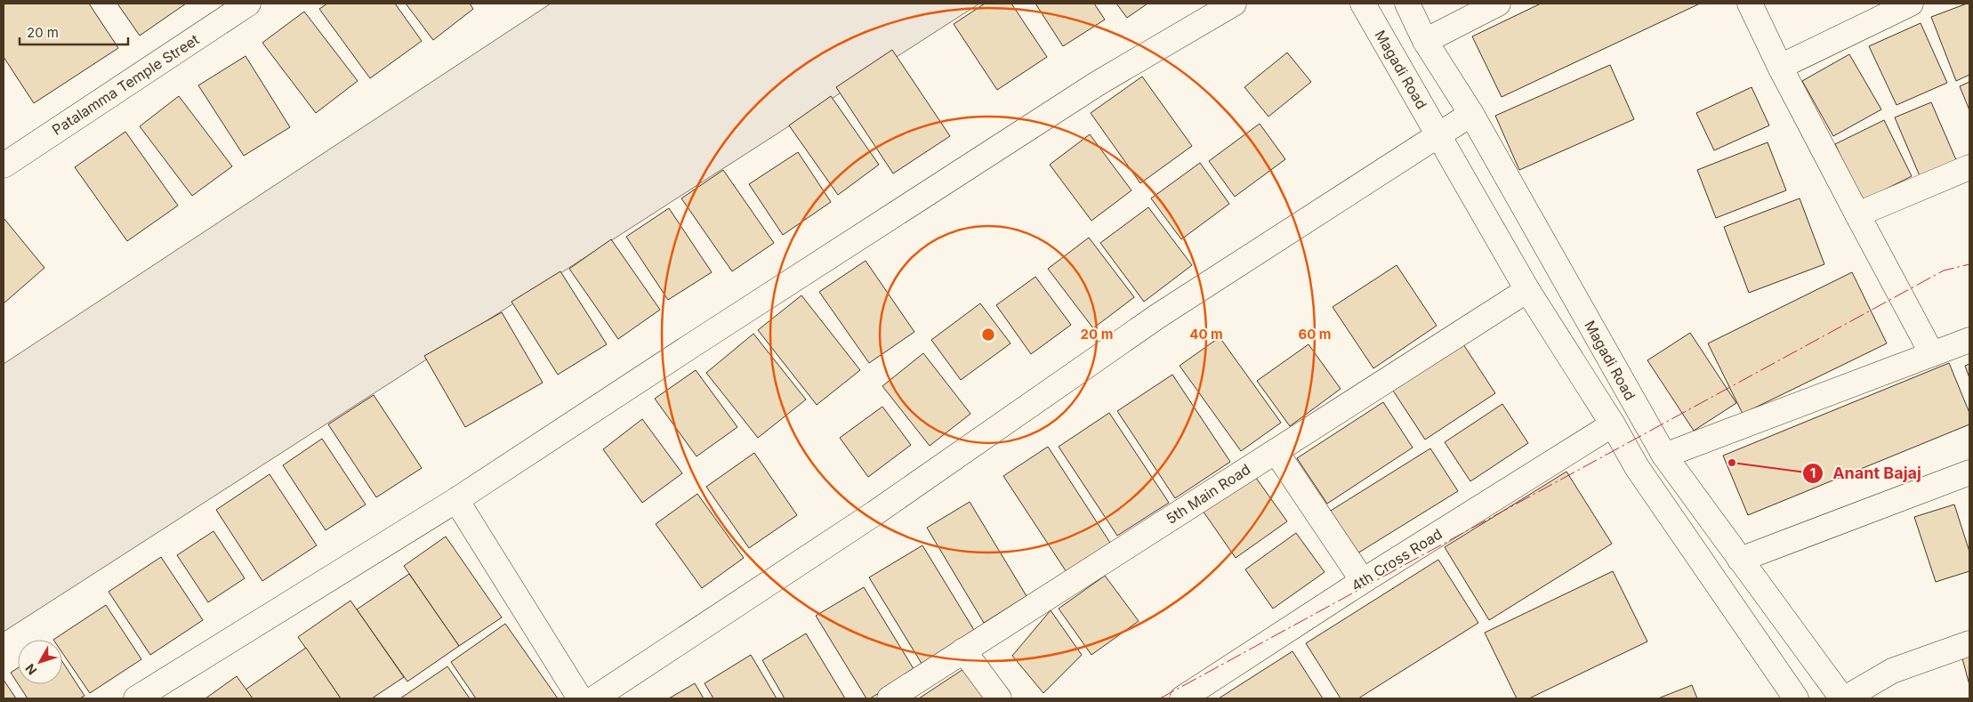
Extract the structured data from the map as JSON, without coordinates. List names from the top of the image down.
{
  "streets": {
    "street": [
      "Magadi Road",
      "Patalamma Temple Street",
      "5th Main Road",
      "4th Cross Road"
    ]
  },
  "crossings": [
    ["Magadi Road", "5th Main Road"],
    ["Magadi Road", "4th Cross Road"]
  ],
  "places": ["Anant Bajaj"],
  "scale_bar": "20 m",
  "north": "bottom left",
  "rings": ["20 m", "40 m", "60 m"]
}
